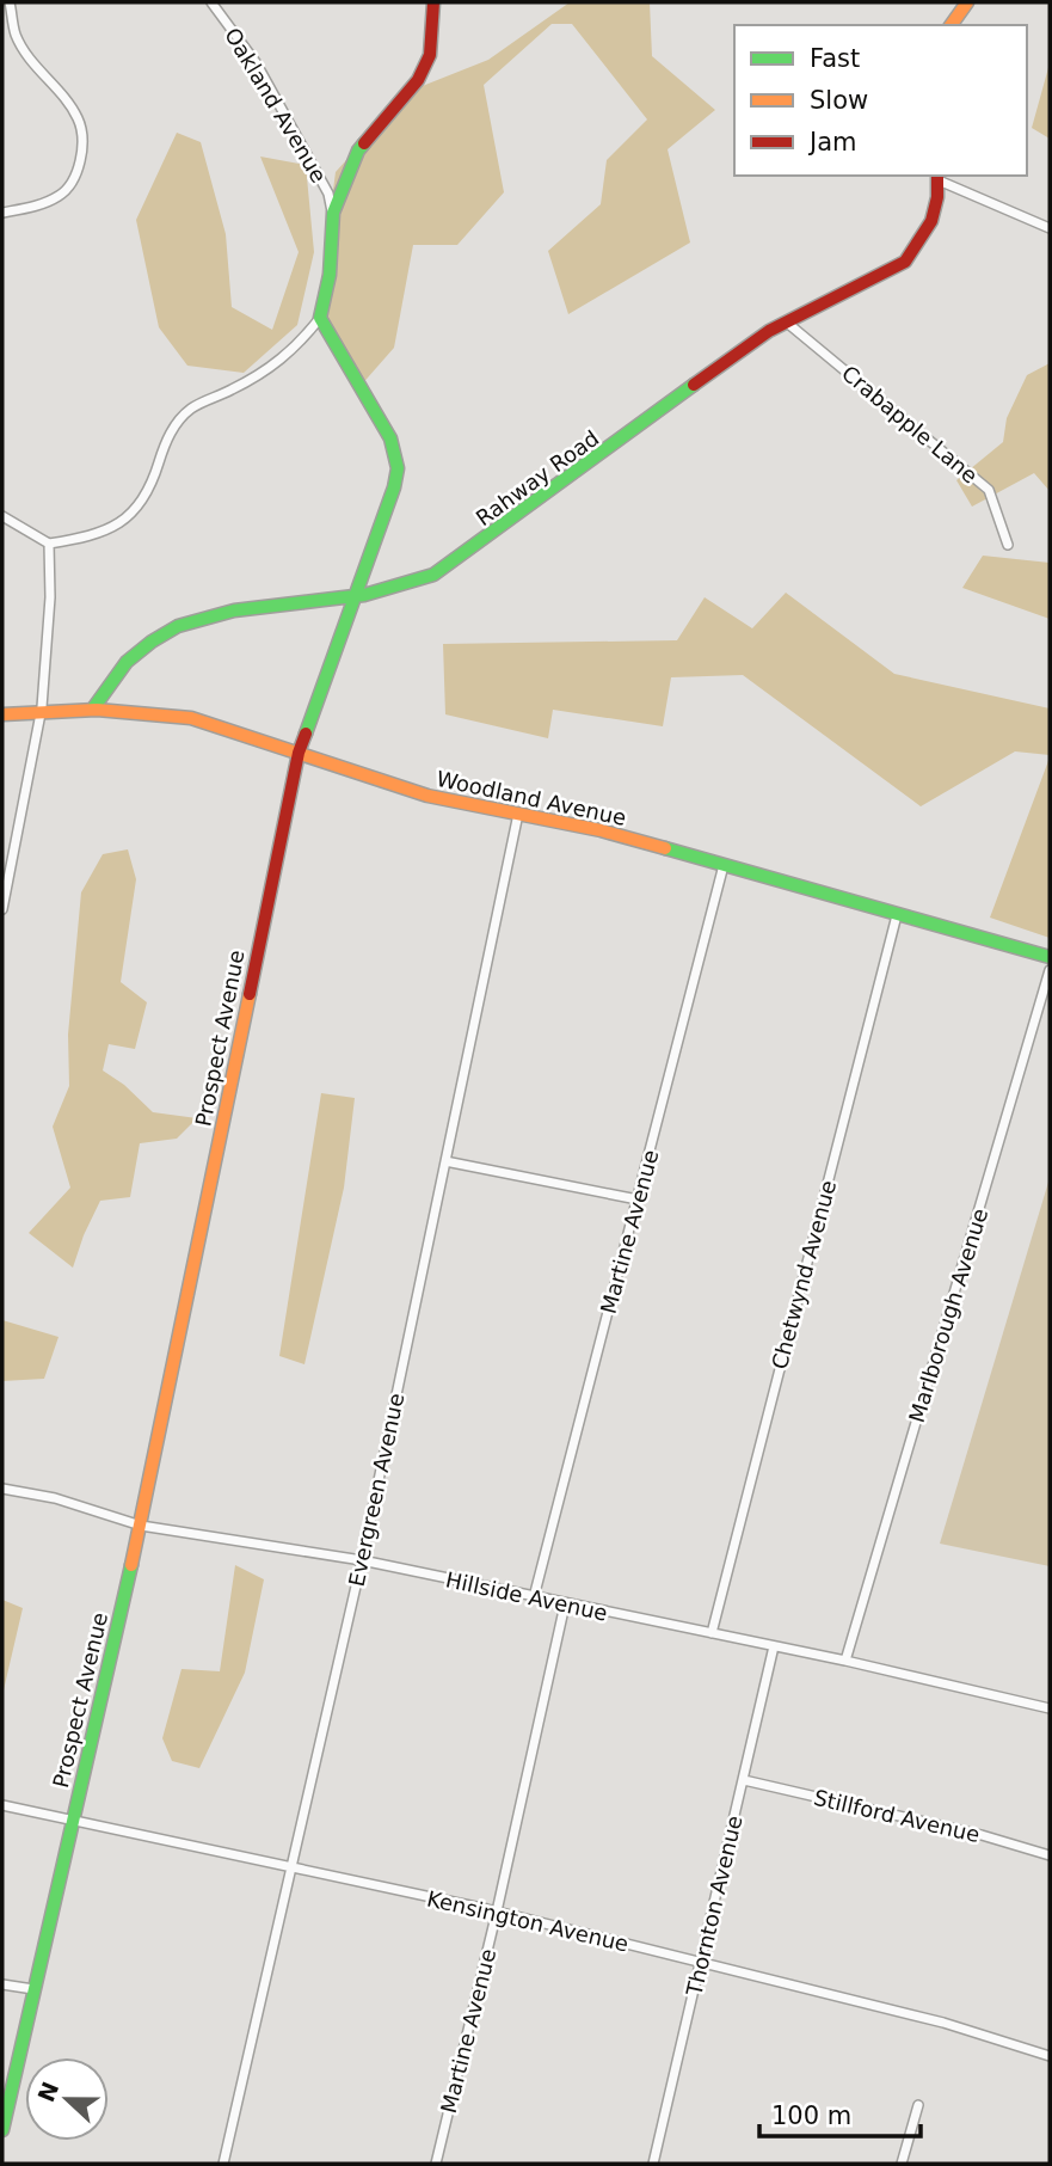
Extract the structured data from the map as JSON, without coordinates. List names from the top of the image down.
{
  "streets": {
    "street": [
      "Oakland Avenue",
      "Crabapple Lane",
      "Rahway Road",
      "Woodland Avenue",
      "Prospect Avenue",
      "Martine Avenue",
      "Chetwynd Avenue",
      "Marlborough Avenue",
      "Evergreen Avenue",
      "Hillside Avenue",
      "Stillford Avenue",
      "Thornton Avenue",
      "Kensington Avenue"
    ]
  },
  "crossings": [
    ["Crabapple Lane", "Rahway Road"],
    ["Rahway Road", "Woodland Avenue"],
    ["Rahway Road", "Prospect Avenue"],
    ["Woodland Avenue", "Prospect Avenue"],
    ["Woodland Avenue", "Martine Avenue"],
    ["Woodland Avenue", "Chetwynd Avenue"],
    ["Woodland Avenue", "Evergreen Avenue"],
    ["Prospect Avenue", "Hillside Avenue"],
    ["Prospect Avenue", "Kensington Avenue"],
    ["Martine Avenue", "Hillside Avenue"],
    ["Martine Avenue", "Kensington Avenue"],
    ["Chetwynd Avenue", "Hillside Avenue"],
    ["Marlborough Avenue", "Hillside Avenue"],
    ["Evergreen Avenue", "Hillside Avenue"],
    ["Evergreen Avenue", "Kensington Avenue"],
    ["Hillside Avenue", "Thornton Avenue"],
    ["Stillford Avenue", "Thornton Avenue"],
    ["Thornton Avenue", "Kensington Avenue"]
  ],
  "legend": ["Fast", "Slow", "Jam"],
  "scale_bar": "100 m",
  "north": "left"
}
